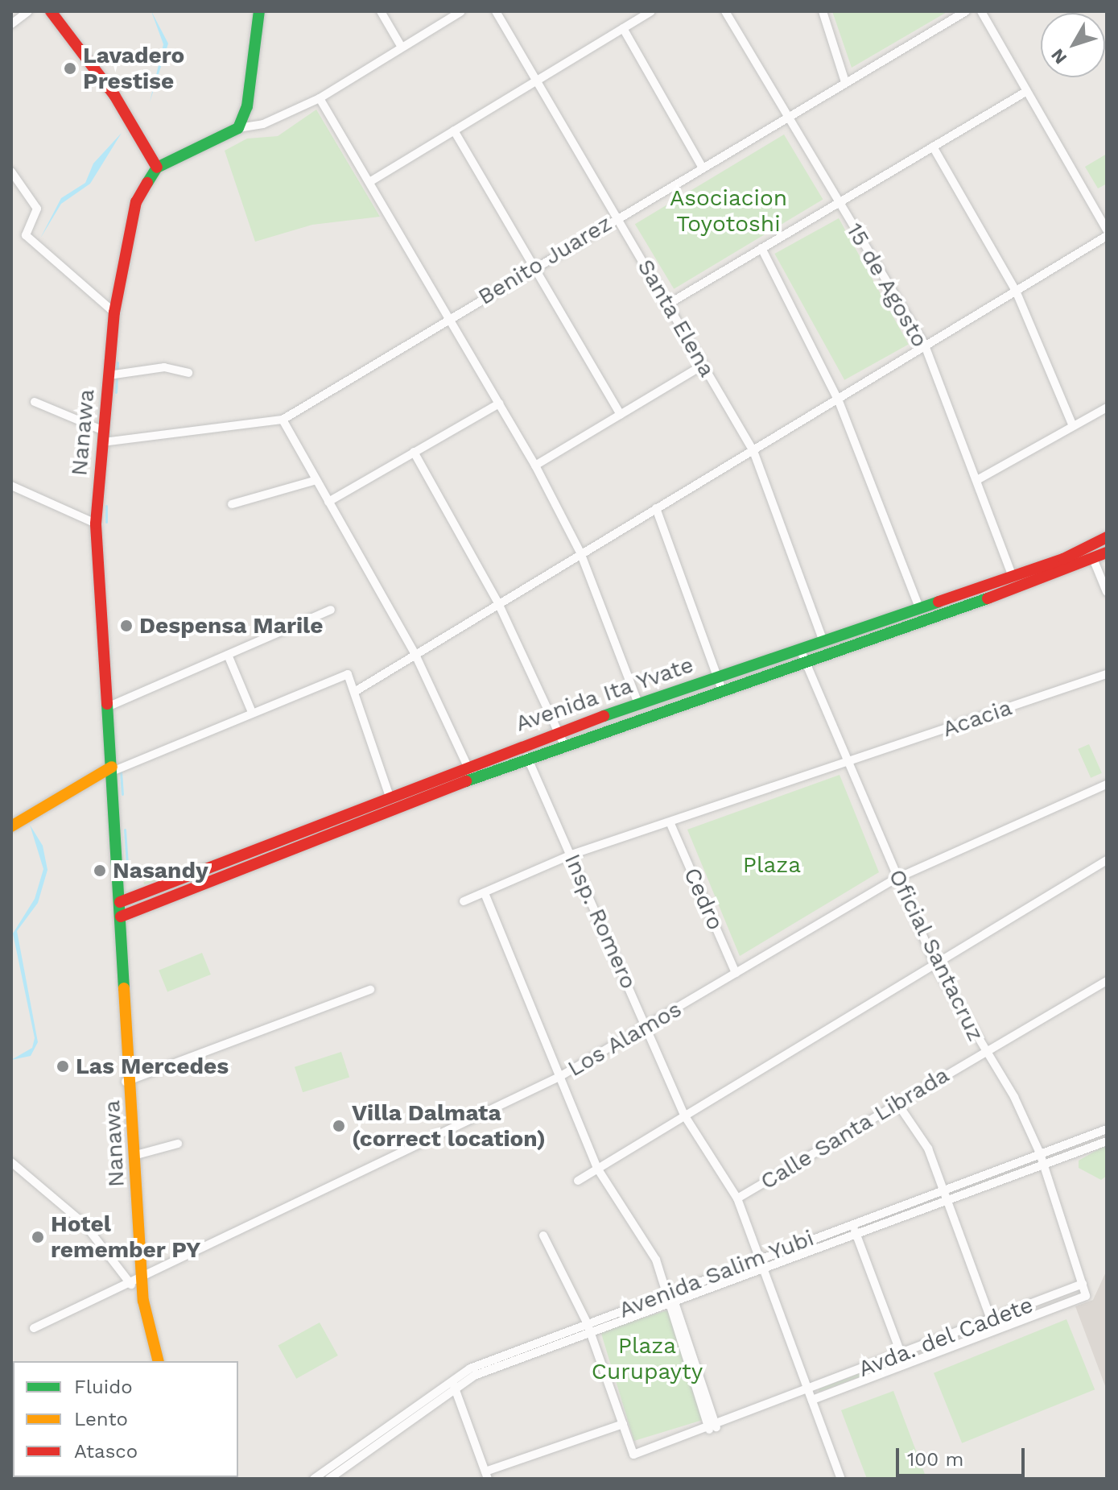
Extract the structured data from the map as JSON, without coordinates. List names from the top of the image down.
{
  "streets": {
    "street": [
      "Benito Juarez",
      "15 de Agosto",
      "Santa Elena",
      "Nanawa",
      "Avenida Ita Yvate",
      "Acacia",
      "Cedro",
      "Insp. Romero",
      "Oficial Santacruz",
      "Los Alamos",
      "Calle Santa Librada",
      "Avenida Salim Yubi",
      "Avda. del Cadete"
    ]
  },
  "crossings": [
    ["Benito Juarez", "15 de Agosto"],
    ["Benito Juarez", "Santa Elena"],
    ["Benito Juarez", "Nanawa"],
    ["15 de Agosto", "Avenida Ita Yvate"],
    ["Santa Elena", "Avenida Ita Yvate"],
    ["Nanawa", "Avenida Ita Yvate"],
    ["Nanawa", "Los Alamos"],
    ["Avenida Ita Yvate", "Insp. Romero"],
    ["Avenida Ita Yvate", "Oficial Santacruz"],
    ["Acacia", "Cedro"],
    ["Acacia", "Insp. Romero"],
    ["Acacia", "Oficial Santacruz"],
    ["Cedro", "Los Alamos"],
    ["Insp. Romero", "Los Alamos"],
    ["Insp. Romero", "Calle Santa Librada"],
    ["Insp. Romero", "Avenida Salim Yubi"],
    ["Insp. Romero", "Avda. del Cadete"],
    ["Oficial Santacruz", "Los Alamos"],
    ["Oficial Santacruz", "Calle Santa Librada"],
    ["Oficial Santacruz", "Avenida Salim Yubi"],
    ["Oficial Santacruz", "Avda. del Cadete"]
  ],
  "parks": ["Asociacion Toyotoshi", "Plaza", "Plaza Curupayty"],
  "places": [
    "Lavadero Prestise",
    "Despensa Marile",
    "Nasandy",
    "Las Mercedes",
    "Villa Dalmata (correct location)",
    "Hotel remember PY"
  ],
  "legend": ["Fluido", "Lento", "Atasco"],
  "scale_bar": "100 m",
  "north": "bottom left"
}
